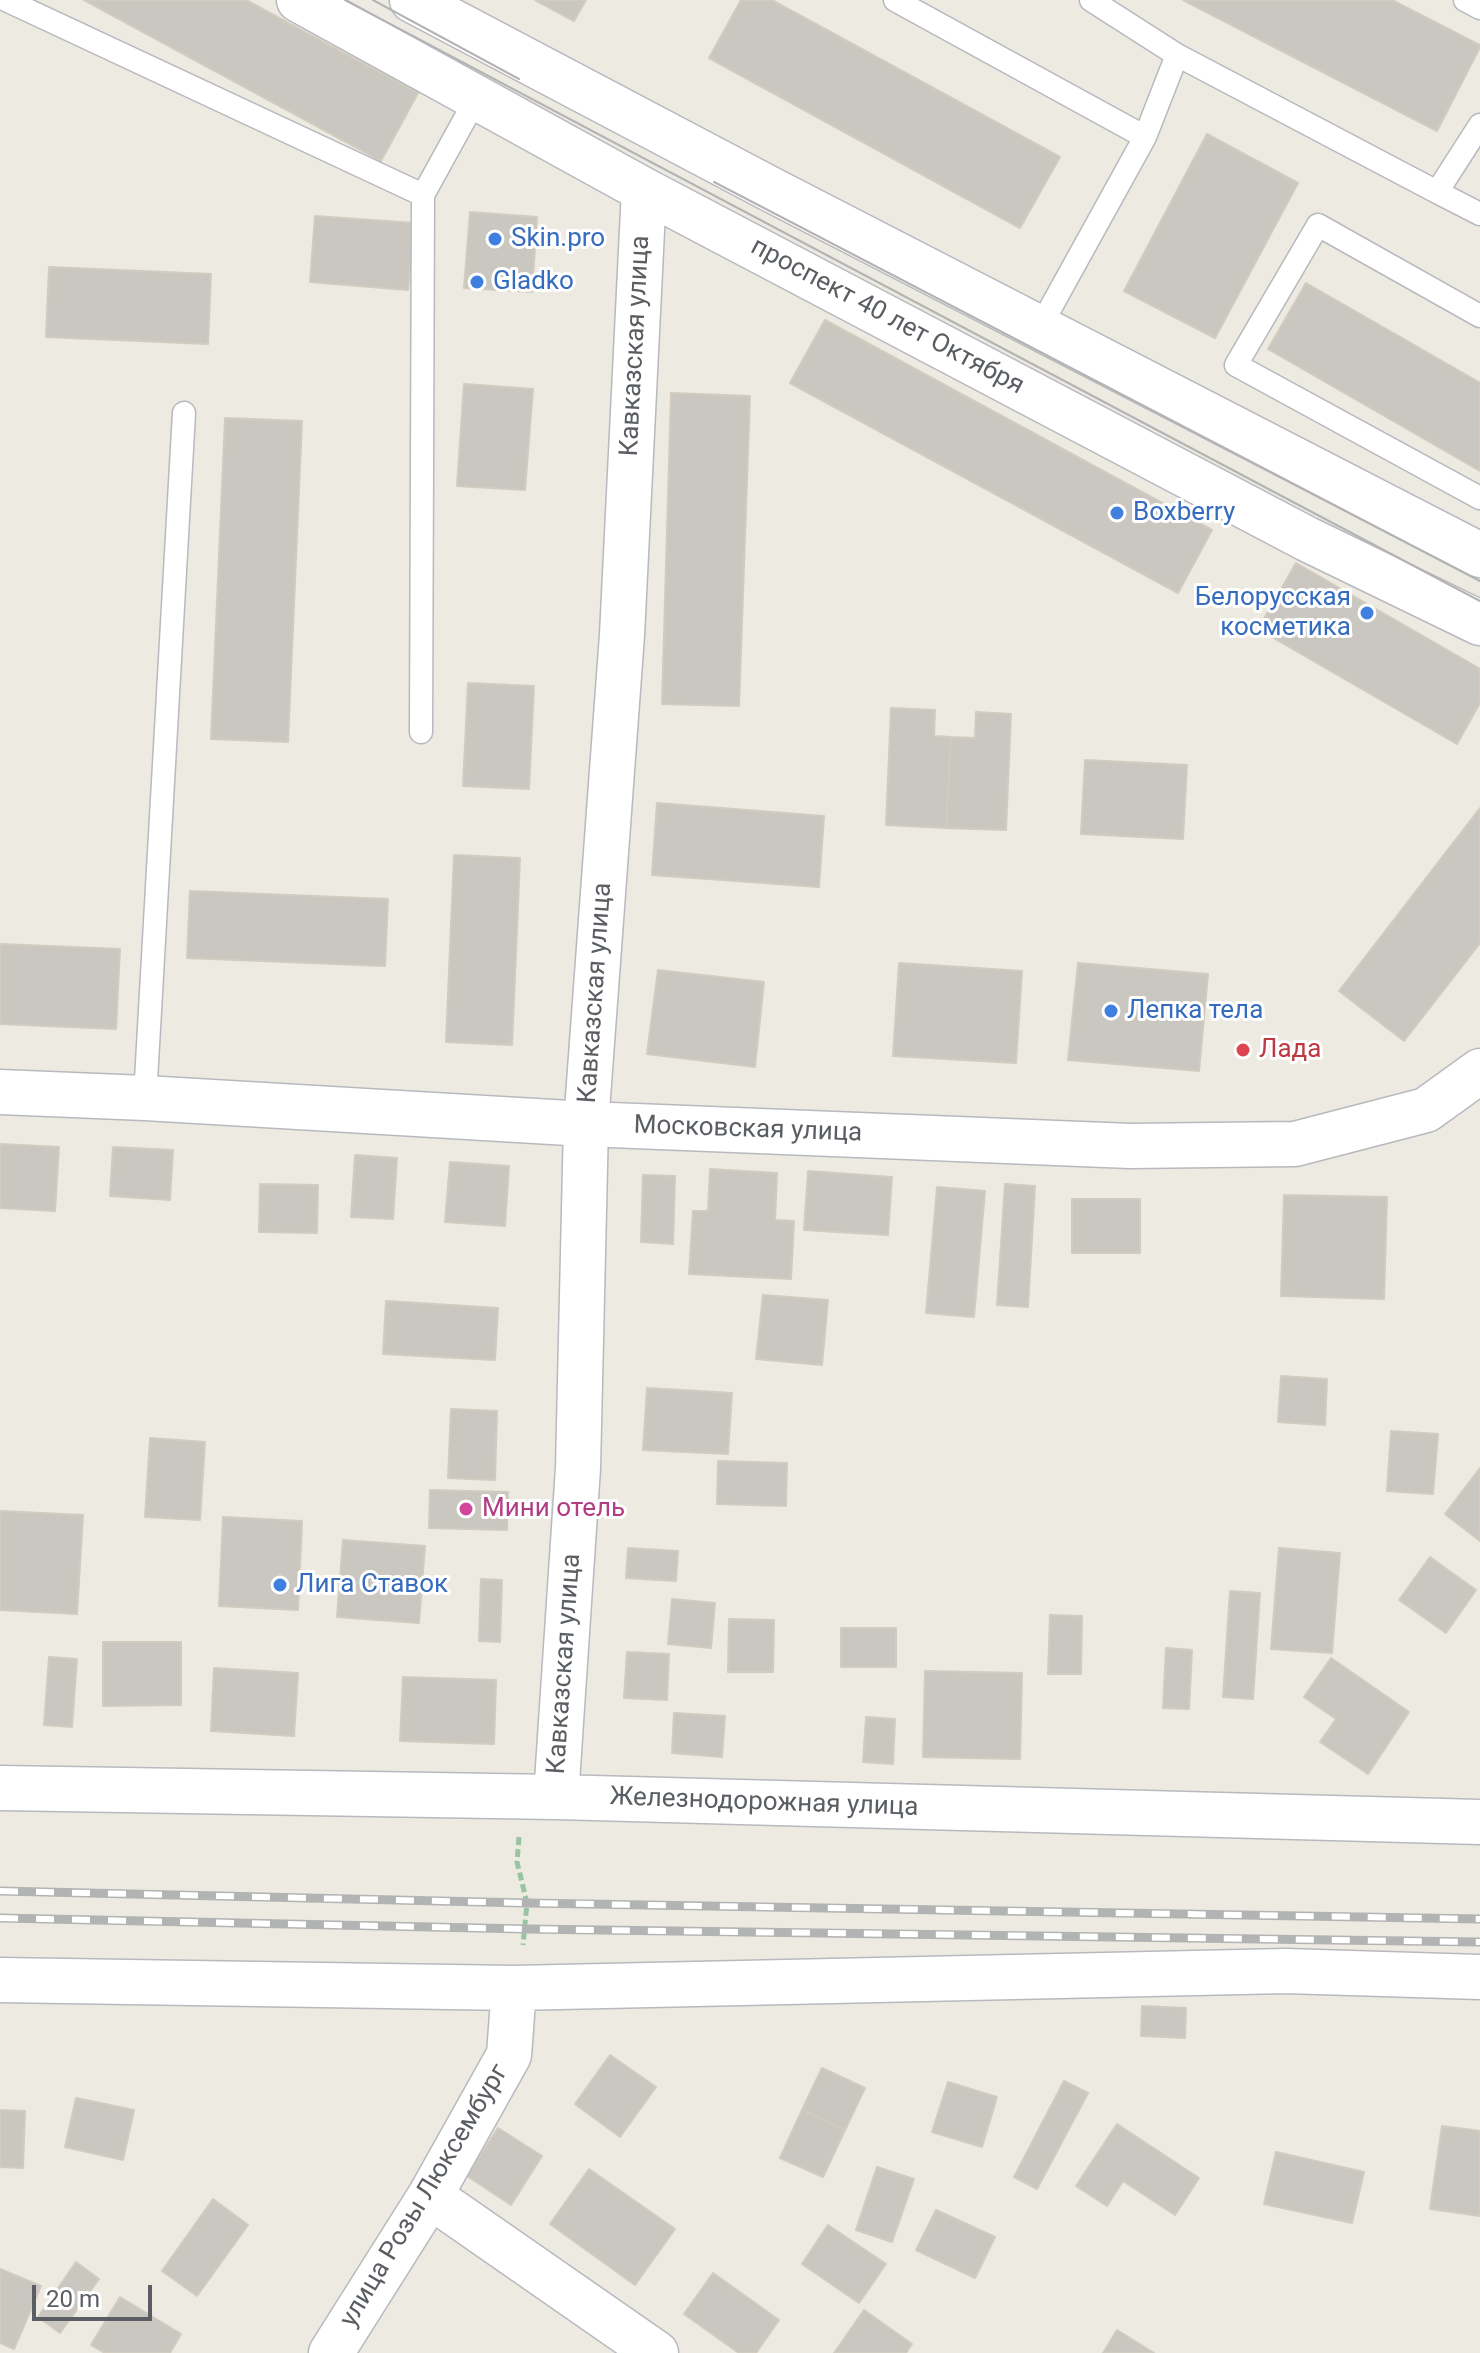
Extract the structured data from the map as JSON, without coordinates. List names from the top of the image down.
{
  "streets": {
    "street": [
      "проспект 40 лет Октября",
      "Кавказская улица",
      "Московская улица",
      "Железнодорожная улица",
      "улица Розы Люксембург"
    ]
  },
  "crossings": [
    ["проспект 40 лет Октября", "Кавказская улица"],
    ["Кавказская улица", "Московская улица"],
    ["Кавказская улица", "Железнодорожная улица"]
  ],
  "places": [
    "Skin.pro",
    "Gladko",
    "Boxberry",
    "Белорусская косметика",
    "Лепка тела",
    "Лада",
    "Мини отель",
    "Лига Ставок"
  ],
  "scale_bar": "20 m"
}
